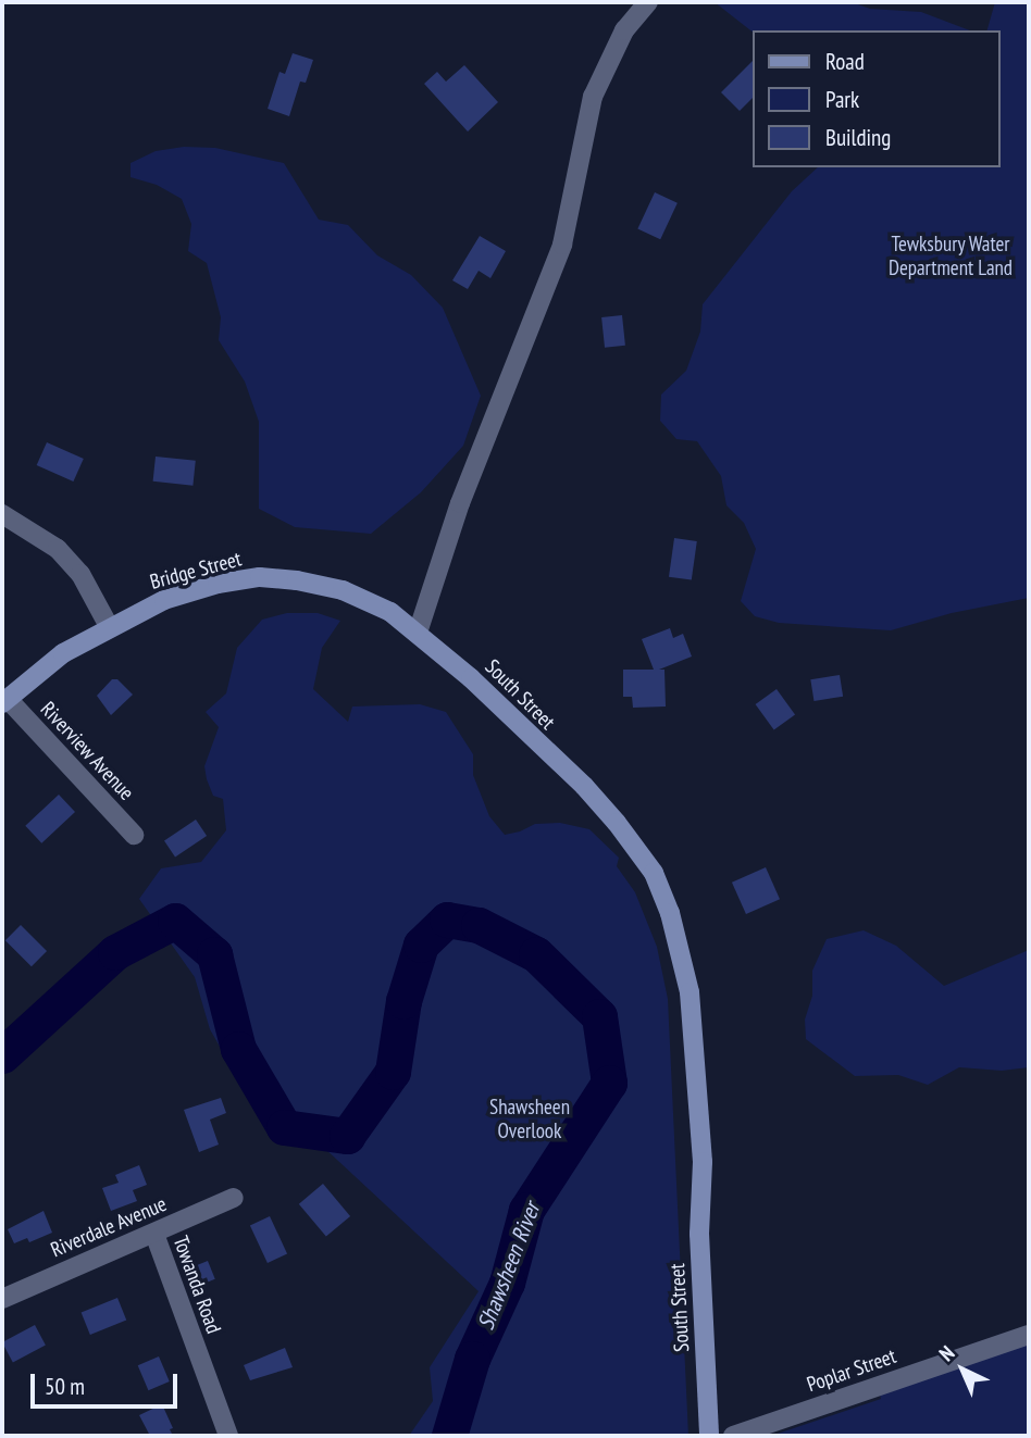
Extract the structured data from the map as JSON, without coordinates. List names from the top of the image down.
{
  "streets": {
    "street": [
      "Bridge Street",
      "South Street",
      "Riverview Avenue",
      "Riverdale Avenue",
      "Towanda Road",
      "Poplar Street"
    ]
  },
  "crossings": [
    ["Bridge Street", "South Street"],
    ["Bridge Street", "Riverview Avenue"],
    ["Riverdale Avenue", "Towanda Road"]
  ],
  "water": ["Shawsheen River"],
  "parks": ["Tewksbury Water Department Land", "Shawsheen Overlook"],
  "legend": ["Road", "Park", "Building"],
  "scale_bar": "50 m",
  "north": "top left"
}
